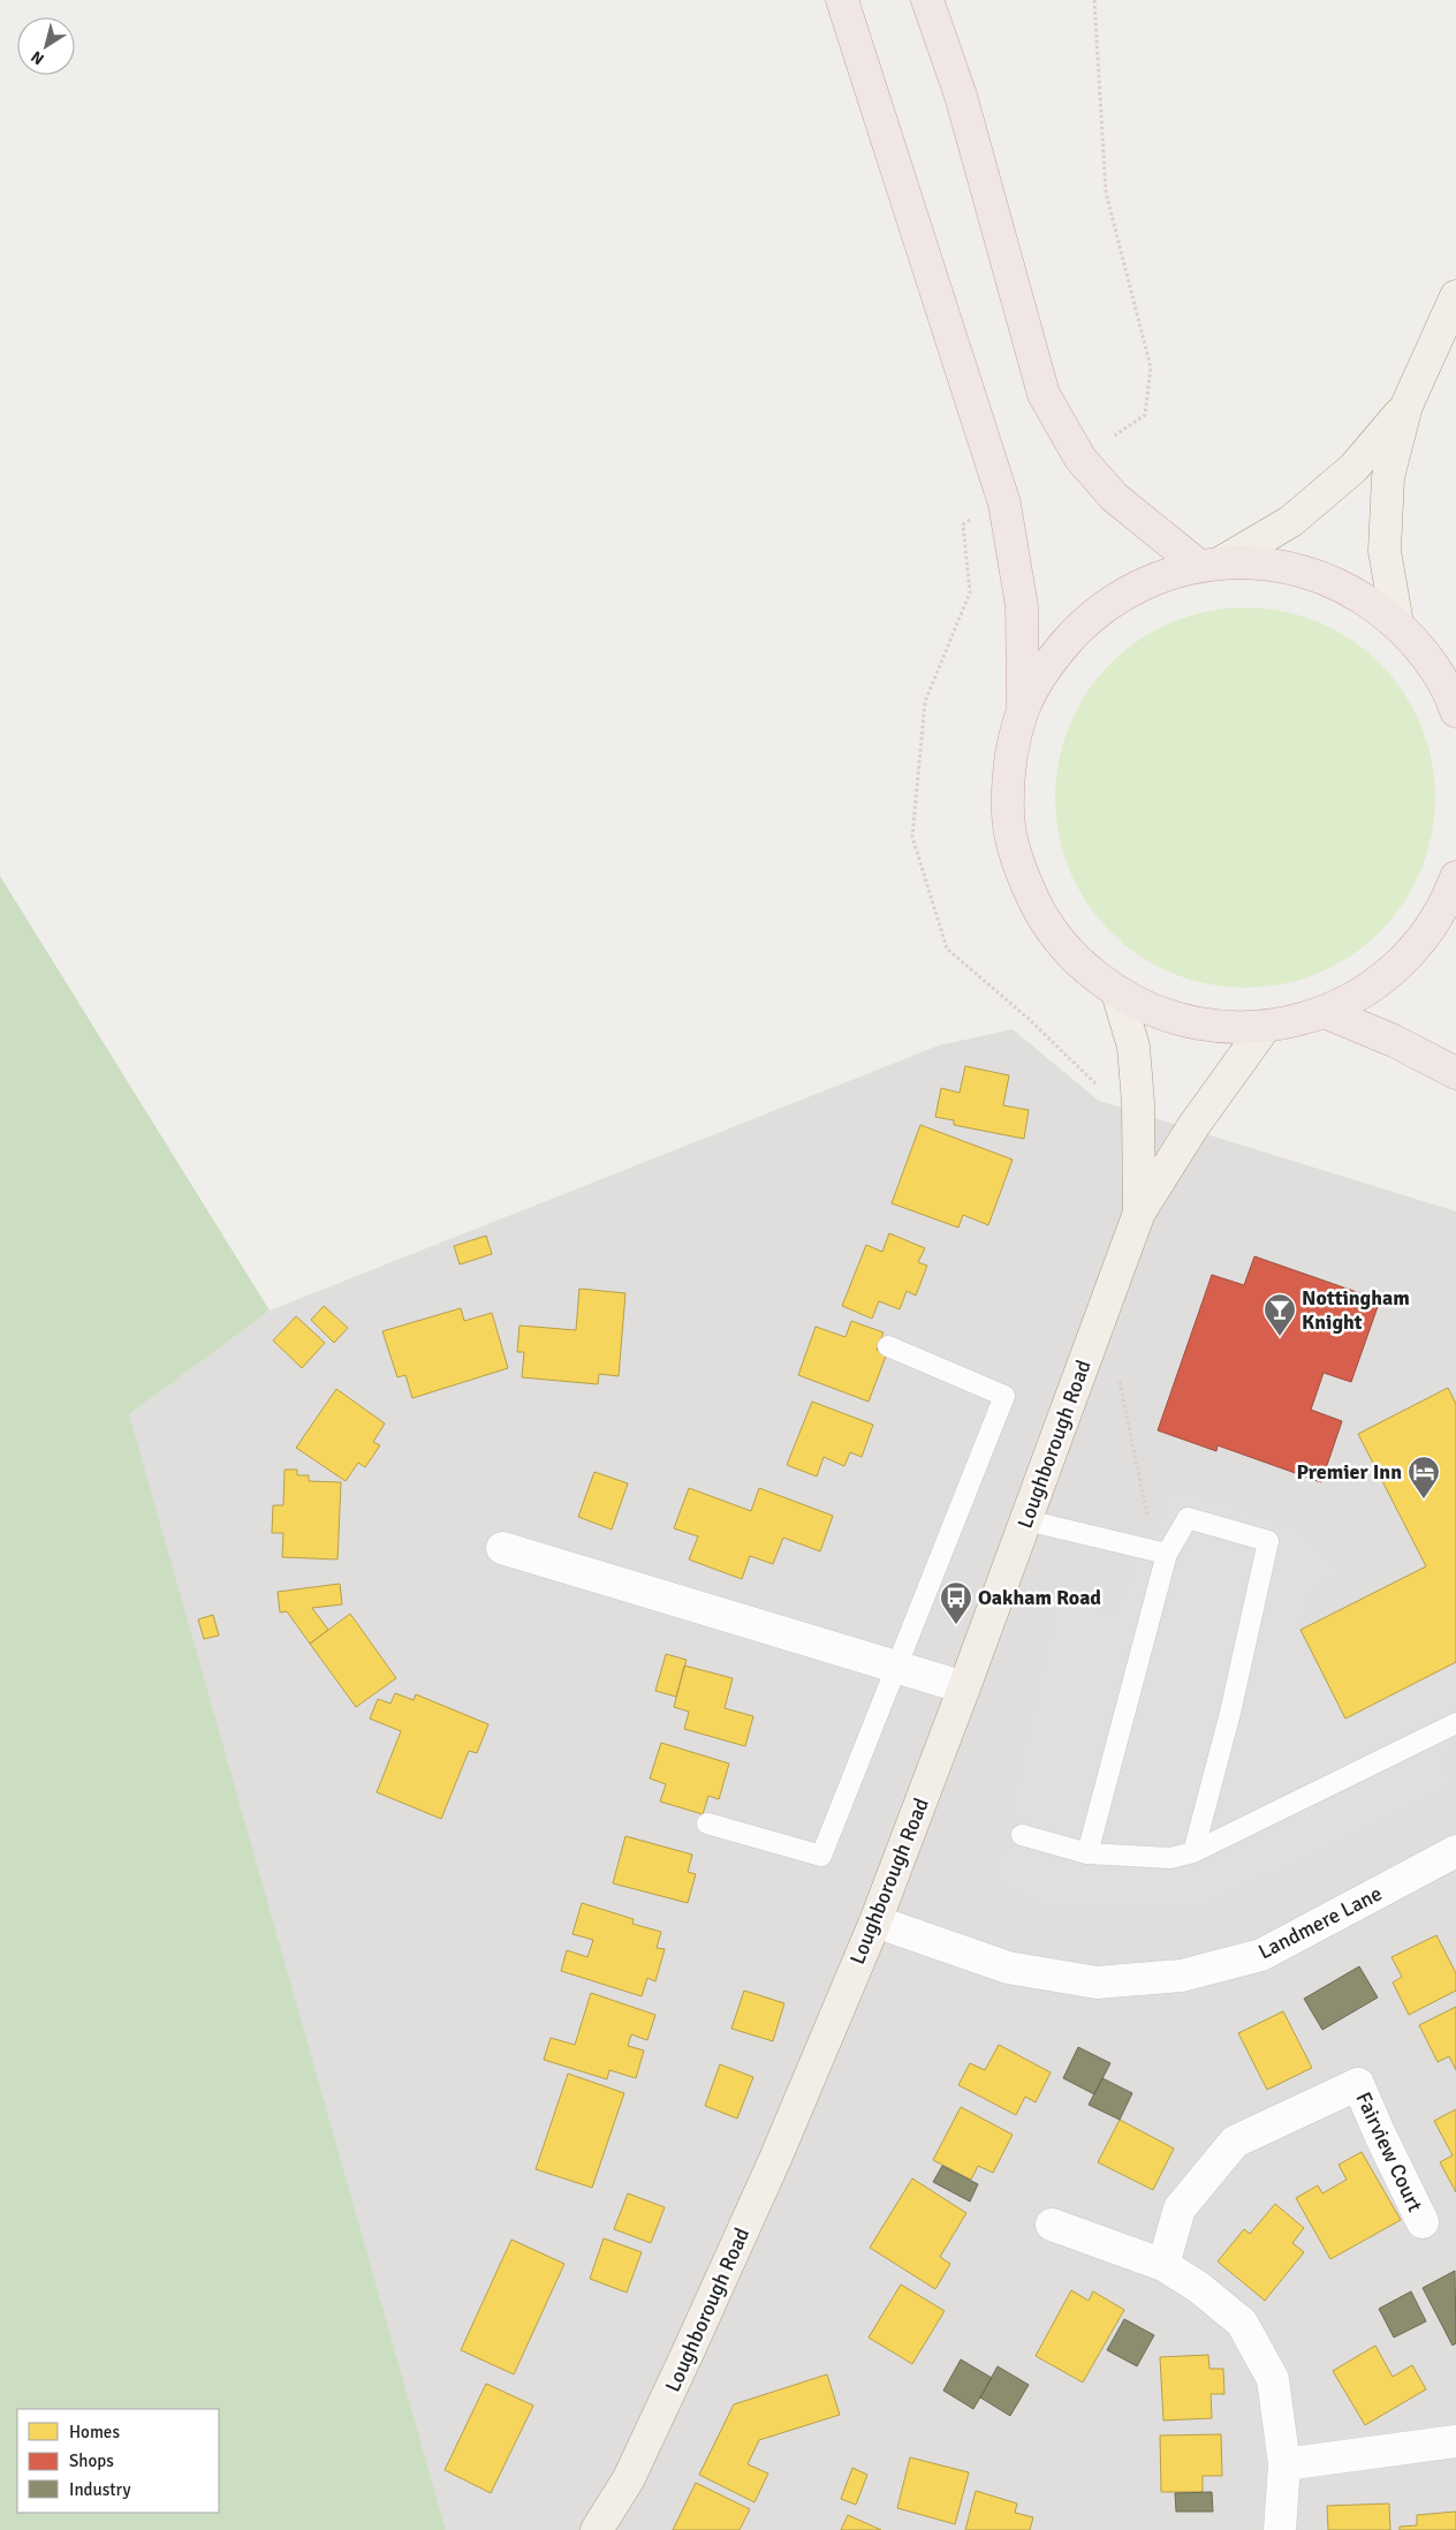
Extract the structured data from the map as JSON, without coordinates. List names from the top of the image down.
{
  "streets": {
    "main road": ["Loughborough Road"],
    "street": ["Landmere Lane", "Fairview Court"]
  },
  "crossings": [
    ["Loughborough Road", "Landmere Lane"]
  ],
  "places": {
    "bar": ["Nottingham Knight"],
    "hotel": ["Premier Inn"],
    "bus stop": ["Oakham Road"]
  },
  "legend": ["Homes", "Shops", "Industry"],
  "north": "bottom left"
}
